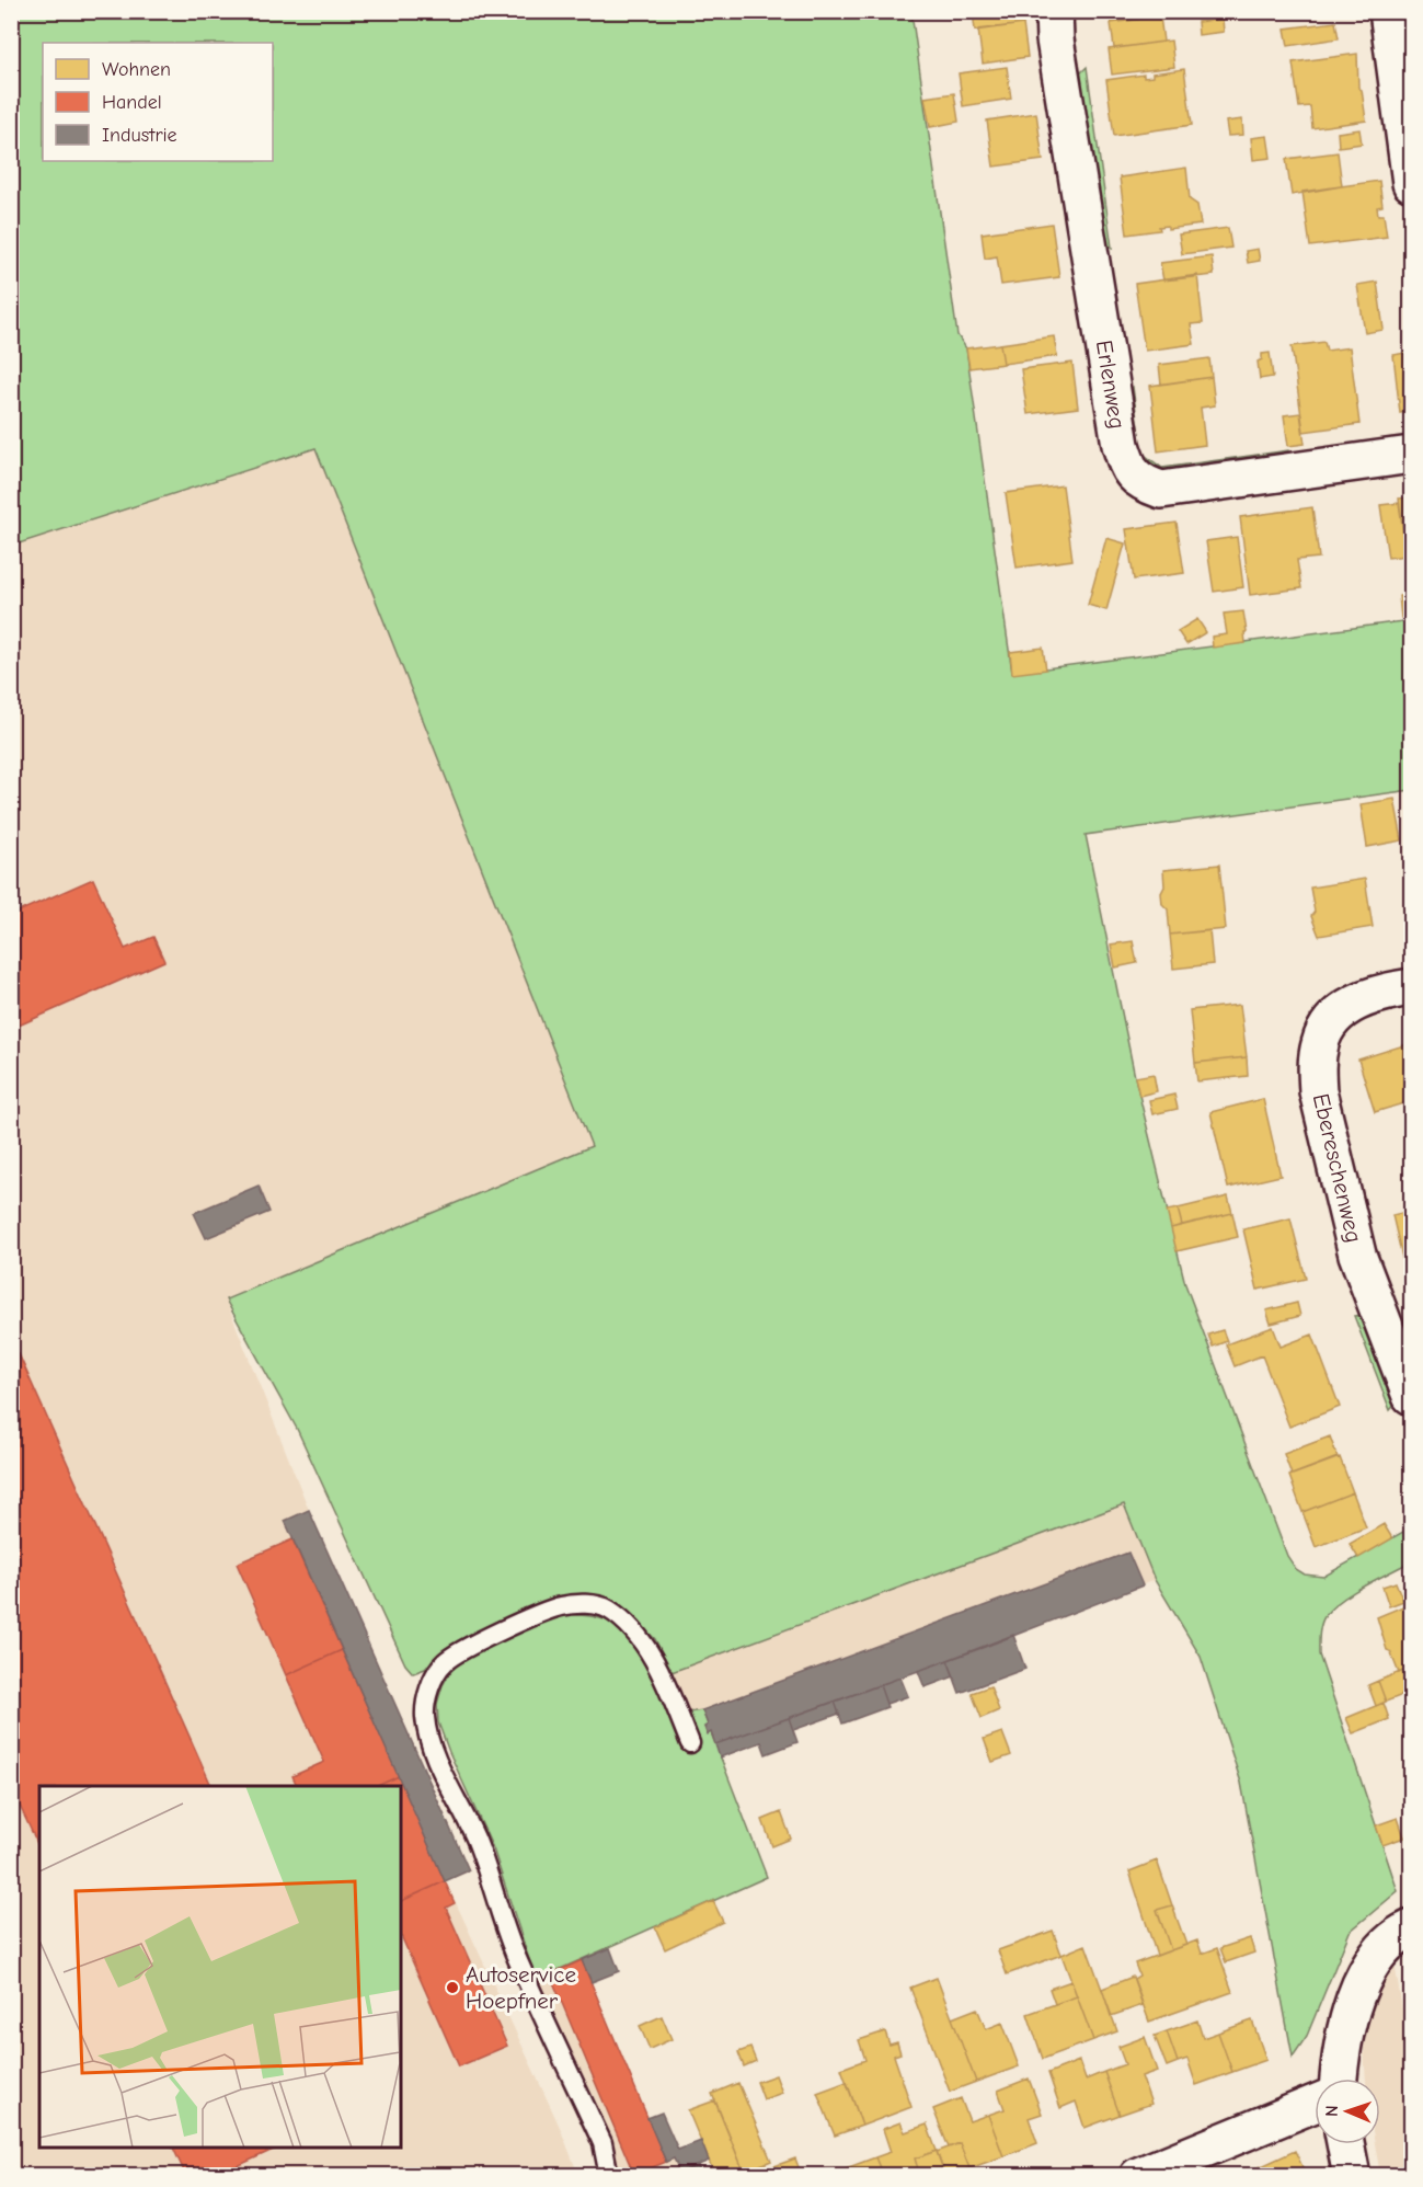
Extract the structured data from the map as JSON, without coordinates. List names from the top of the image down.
{
  "streets": {
    "street": ["Erlenweg", "Ebereschenweg"]
  },
  "places": ["Autoservice Hoepfner"],
  "legend": ["Wohnen", "Handel", "Industrie"],
  "north": "left"
}
